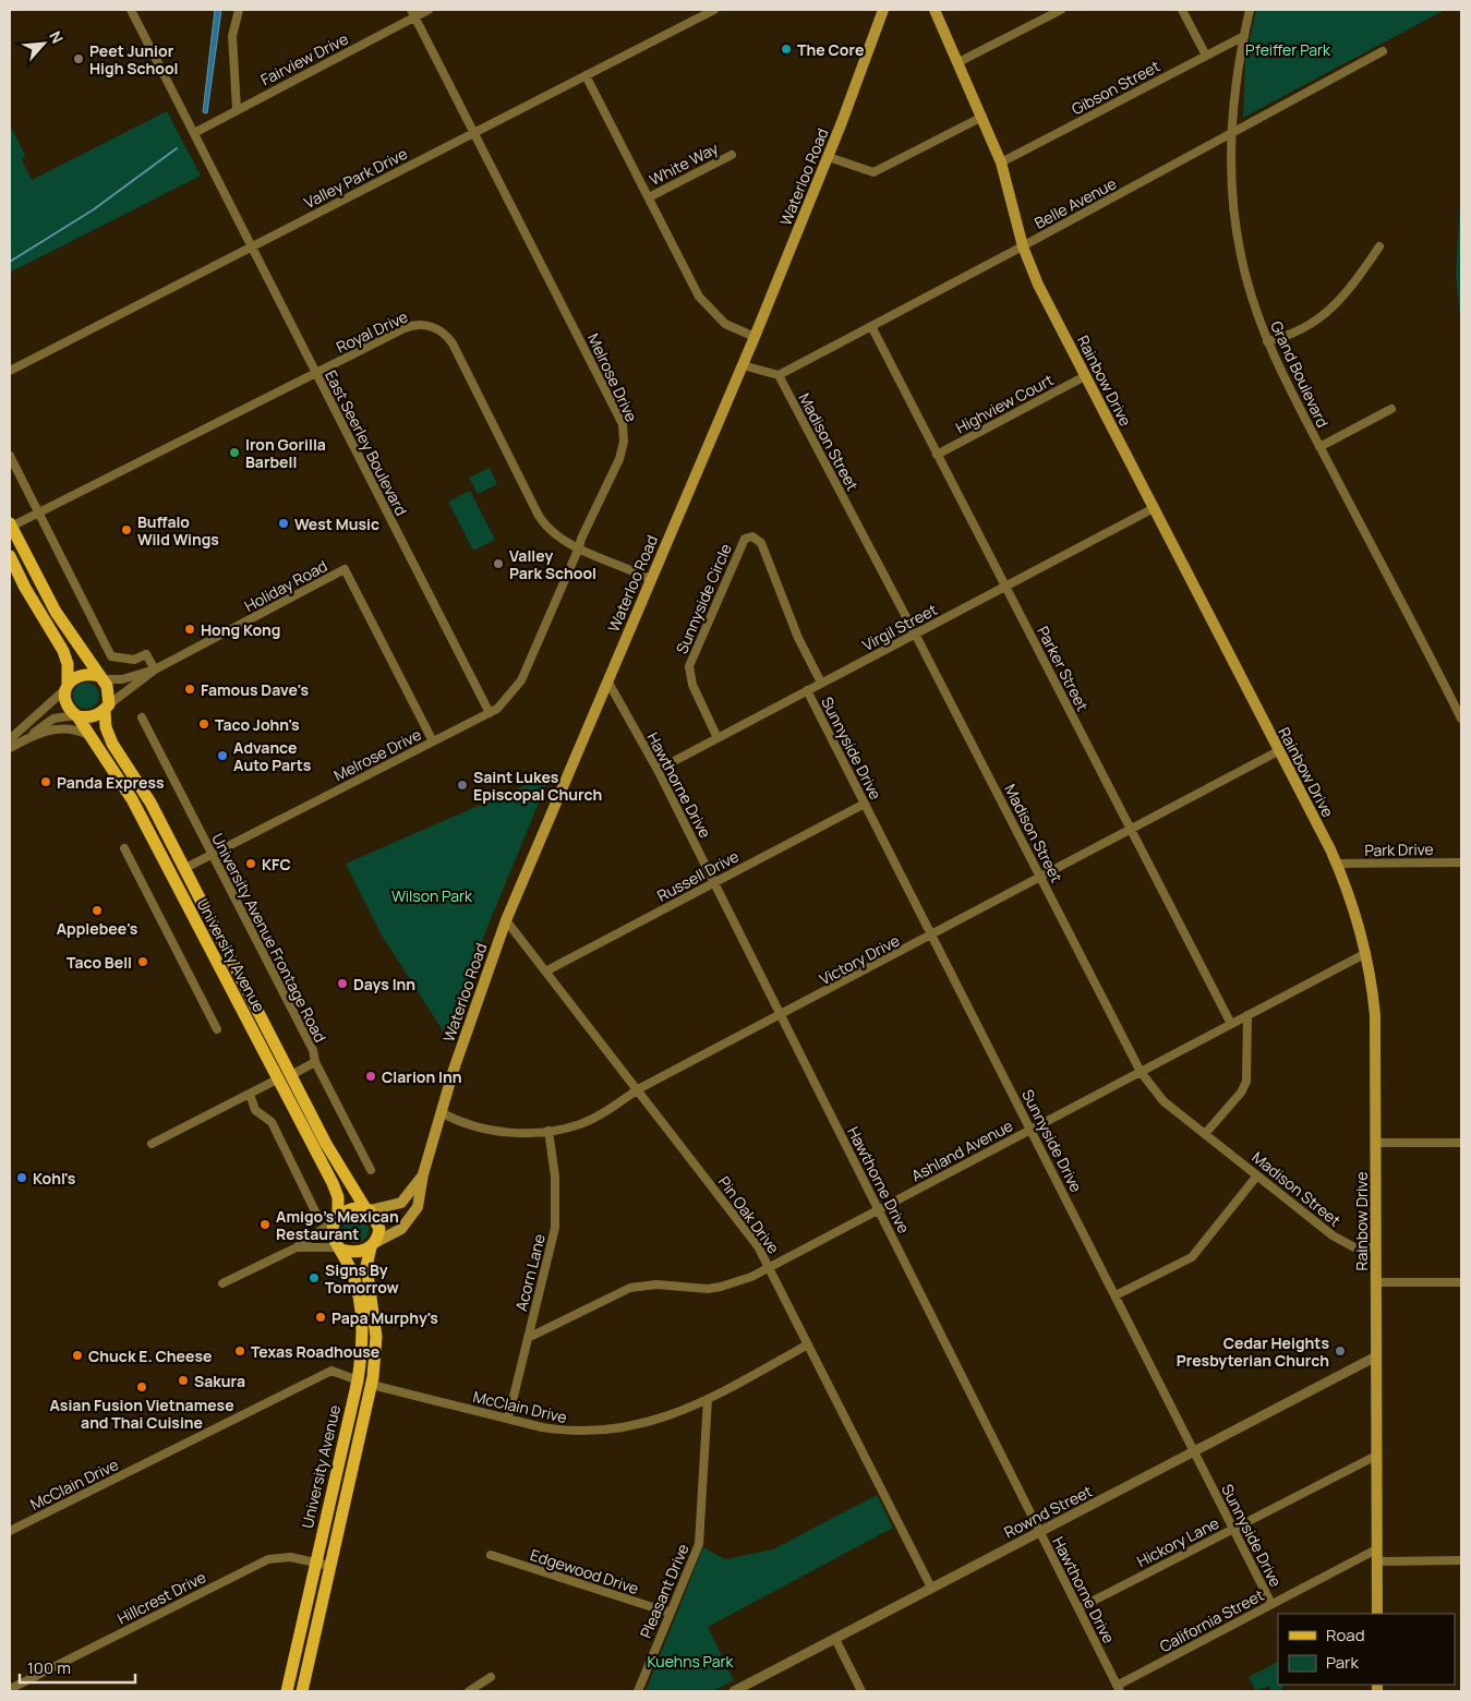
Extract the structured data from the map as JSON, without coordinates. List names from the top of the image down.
{
  "streets": {
    "main road": ["Waterloo Road", "Rainbow Drive", "University Avenue"],
    "street": [
      "Fairview Drive",
      "Gibson Street",
      "White Way",
      "Valley Park Drive",
      "Belle Avenue",
      "Royal Drive",
      "Grand Boulevard",
      "Melrose Drive",
      "Highview Court",
      "Madison Street",
      "East Seerley Boulevard",
      "Holiday Road",
      "Sunnyside Circle",
      "Virgil Street",
      "Parker Street",
      "Sunnyside Drive",
      "Hawthorne Drive",
      "Park Drive",
      "Russell Drive",
      "University Avenue Frontage Road",
      "Victory Drive",
      "Ashland Avenue",
      "Pin Oak Drive",
      "Acorn Lane",
      "McClain Drive",
      "Rownd Street",
      "Hickory Lane",
      "Edgewood Drive",
      "Pleasant Drive",
      "Hillcrest Drive",
      "California Street"
    ]
  },
  "crossings": [
    ["Fairview Drive", "Melrose Drive"],
    ["Fairview Drive", "East Seerley Boulevard"],
    ["Gibson Street", "Grand Boulevard"],
    ["Gibson Street", "Rainbow Drive"],
    ["Waterloo Road", "Royal Drive"],
    ["Waterloo Road", "Hawthorne Drive"],
    ["Waterloo Road", "University Avenue"],
    ["Waterloo Road", "Victory Drive"],
    ["Waterloo Road", "Pin Oak Drive"],
    ["Valley Park Drive", "Melrose Drive"],
    ["Valley Park Drive", "East Seerley Boulevard"],
    ["Belle Avenue", "Grand Boulevard"],
    ["Belle Avenue", "Rainbow Drive"],
    ["Belle Avenue", "Madison Street"],
    ["Belle Avenue", "Parker Street"],
    ["Royal Drive", "Melrose Drive"],
    ["Royal Drive", "East Seerley Boulevard"],
    ["Melrose Drive", "East Seerley Boulevard"],
    ["Melrose Drive", "Holiday Road"],
    ["Melrose Drive", "University Avenue Frontage Road"],
    ["Melrose Drive", "University Avenue"],
    ["Rainbow Drive", "Highview Court"],
    ["Rainbow Drive", "Madison Street"],
    ["Rainbow Drive", "Virgil Street"],
    ["Rainbow Drive", "Park Drive"],
    ["Rainbow Drive", "Victory Drive"],
    ["Rainbow Drive", "Ashland Avenue"],
    ["Rainbow Drive", "Rownd Street"],
    ["Rainbow Drive", "Hickory Lane"],
    ["Rainbow Drive", "California Street"],
    ["Highview Court", "Parker Street"],
    ["Madison Street", "Virgil Street"],
    ["Madison Street", "Victory Drive"],
    ["Madison Street", "Ashland Avenue"],
    ["Holiday Road", "University Avenue"],
    ["Sunnyside Circle", "Virgil Street"],
    ["Virgil Street", "Parker Street"],
    ["Virgil Street", "Sunnyside Drive"],
    ["Virgil Street", "Hawthorne Drive"],
    ["Parker Street", "Victory Drive"],
    ["Parker Street", "Ashland Avenue"],
    ["Sunnyside Drive", "Russell Drive"],
    ["Sunnyside Drive", "Victory Drive"],
    ["Sunnyside Drive", "Ashland Avenue"],
    ["Sunnyside Drive", "Rownd Street"],
    ["Sunnyside Drive", "Hickory Lane"],
    ["Sunnyside Drive", "California Street"],
    ["Hawthorne Drive", "Russell Drive"],
    ["Hawthorne Drive", "Victory Drive"],
    ["Hawthorne Drive", "Ashland Avenue"],
    ["Hawthorne Drive", "Rownd Street"],
    ["Hawthorne Drive", "Hickory Lane"],
    ["Hawthorne Drive", "California Street"],
    ["Russell Drive", "Pin Oak Drive"],
    ["University Avenue", "McClain Drive"],
    ["University Avenue", "Hillcrest Drive"],
    ["Victory Drive", "Pin Oak Drive"],
    ["Victory Drive", "Acorn Lane"],
    ["Ashland Avenue", "Pin Oak Drive"],
    ["Ashland Avenue", "Acorn Lane"],
    ["Pin Oak Drive", "McClain Drive"],
    ["Pin Oak Drive", "Rownd Street"],
    ["Acorn Lane", "McClain Drive"],
    ["McClain Drive", "Pleasant Drive"],
    ["Edgewood Drive", "Pleasant Drive"]
  ],
  "parks": ["Pfeiffer Park", "Wilson Park", "Kuehns Park"],
  "places": [
    "The Core",
    "Peet Junior High School",
    "Iron Gorilla Barbell",
    "West Music",
    "Buffalo Wild Wings",
    "Valley Park School",
    "Hong Kong",
    "Famous Dave's",
    "Taco John's",
    "Advance Auto Parts",
    "Panda Express",
    "Saint Lukes Episcopal Church",
    "KFC",
    "Applebee's",
    "Taco Bell",
    "Days Inn",
    "Clarion Inn",
    "Kohl's",
    "Amigo's Mexican Restaurant",
    "Signs By Tomorrow",
    "Papa Murphy's",
    "Texas Roadhouse",
    "Cedar Heights Presbyterian Church",
    "Chuck E. Cheese",
    "Sakura",
    "Asian Fusion Vietnamese and Thai Cuisine"
  ],
  "legend": ["Road", "Park"],
  "scale_bar": "100 m",
  "north": "top right"
}
